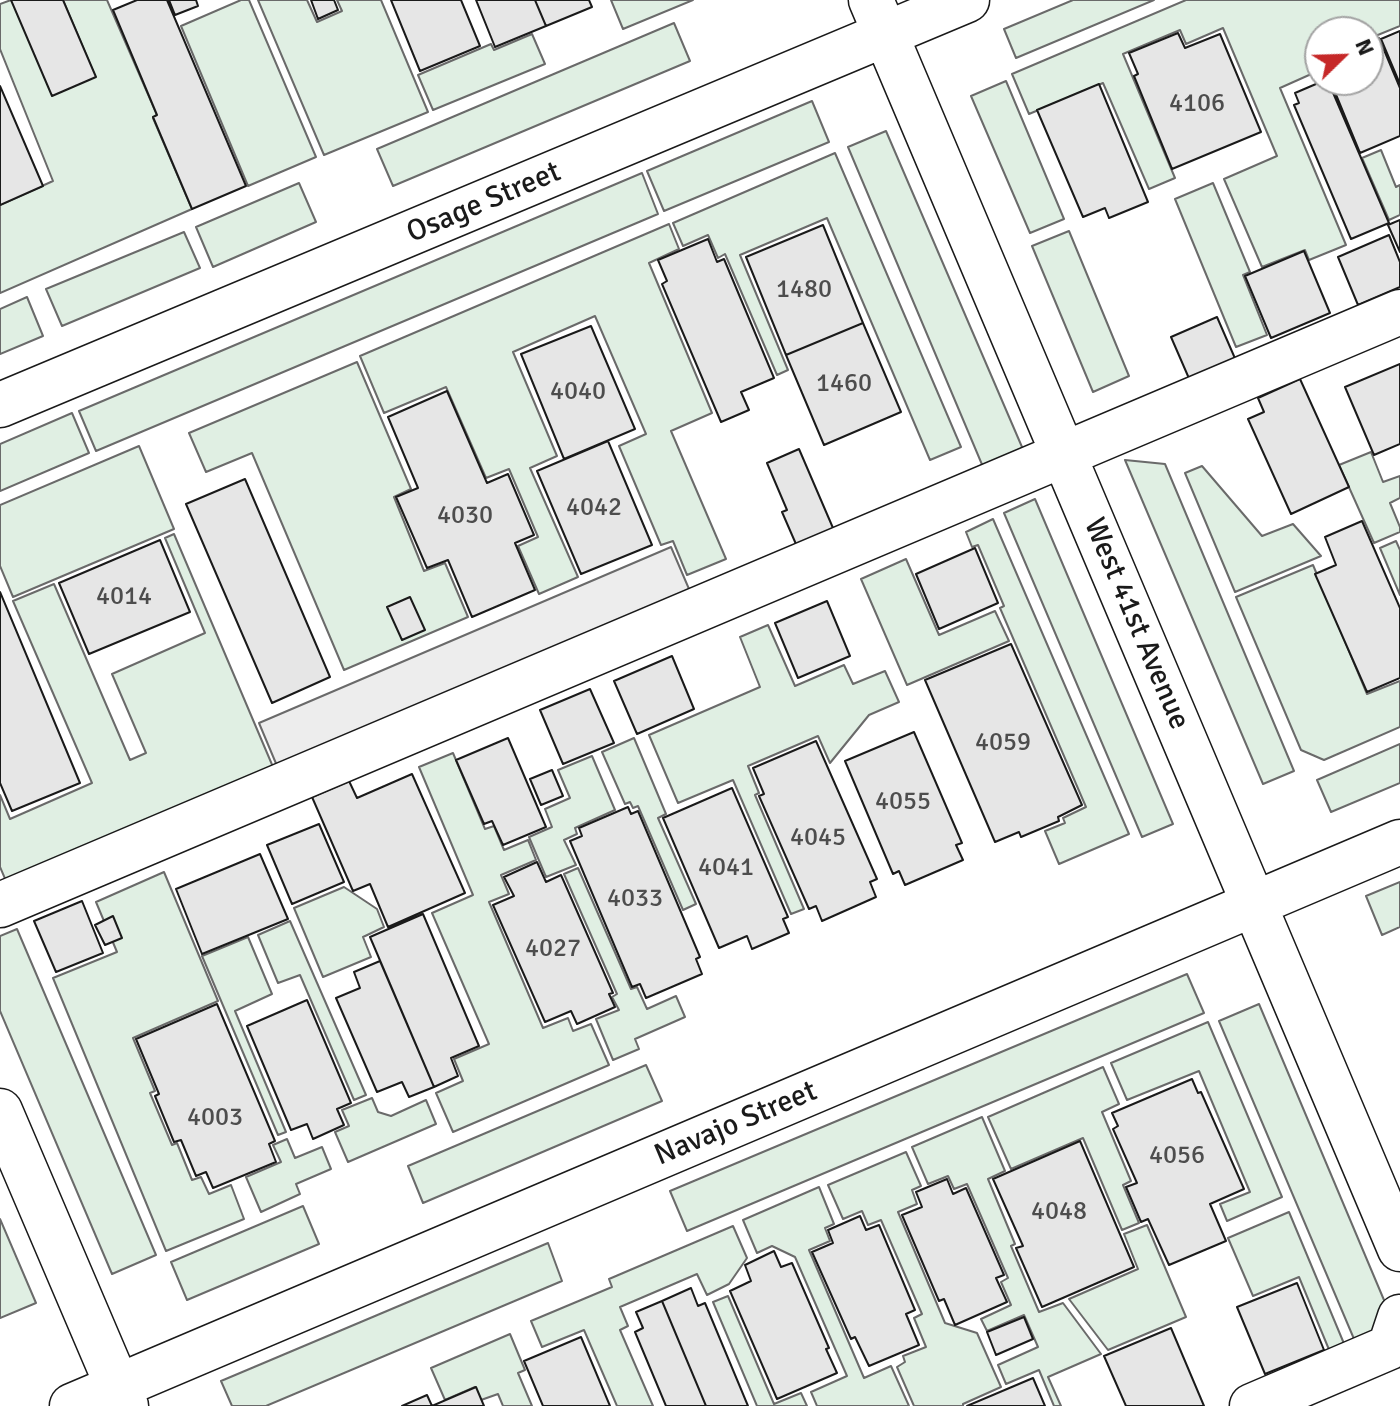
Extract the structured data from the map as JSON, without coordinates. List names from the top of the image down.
{
  "streets": {
    "street": ["Osage Street", "West 41st Avenue", "Navajo Street"]
  },
  "crossings": [
    ["Osage Street", "West 41st Avenue"],
    ["West 41st Avenue", "Navajo Street"]
  ],
  "house_numbers": [
    "4106",
    "1480",
    "1460",
    "4040",
    "4042",
    "4030",
    "4014",
    "4059",
    "4055",
    "4045",
    "4041",
    "4033",
    "4027",
    "4003",
    "4056",
    "4048"
  ],
  "north": "top right"
}
